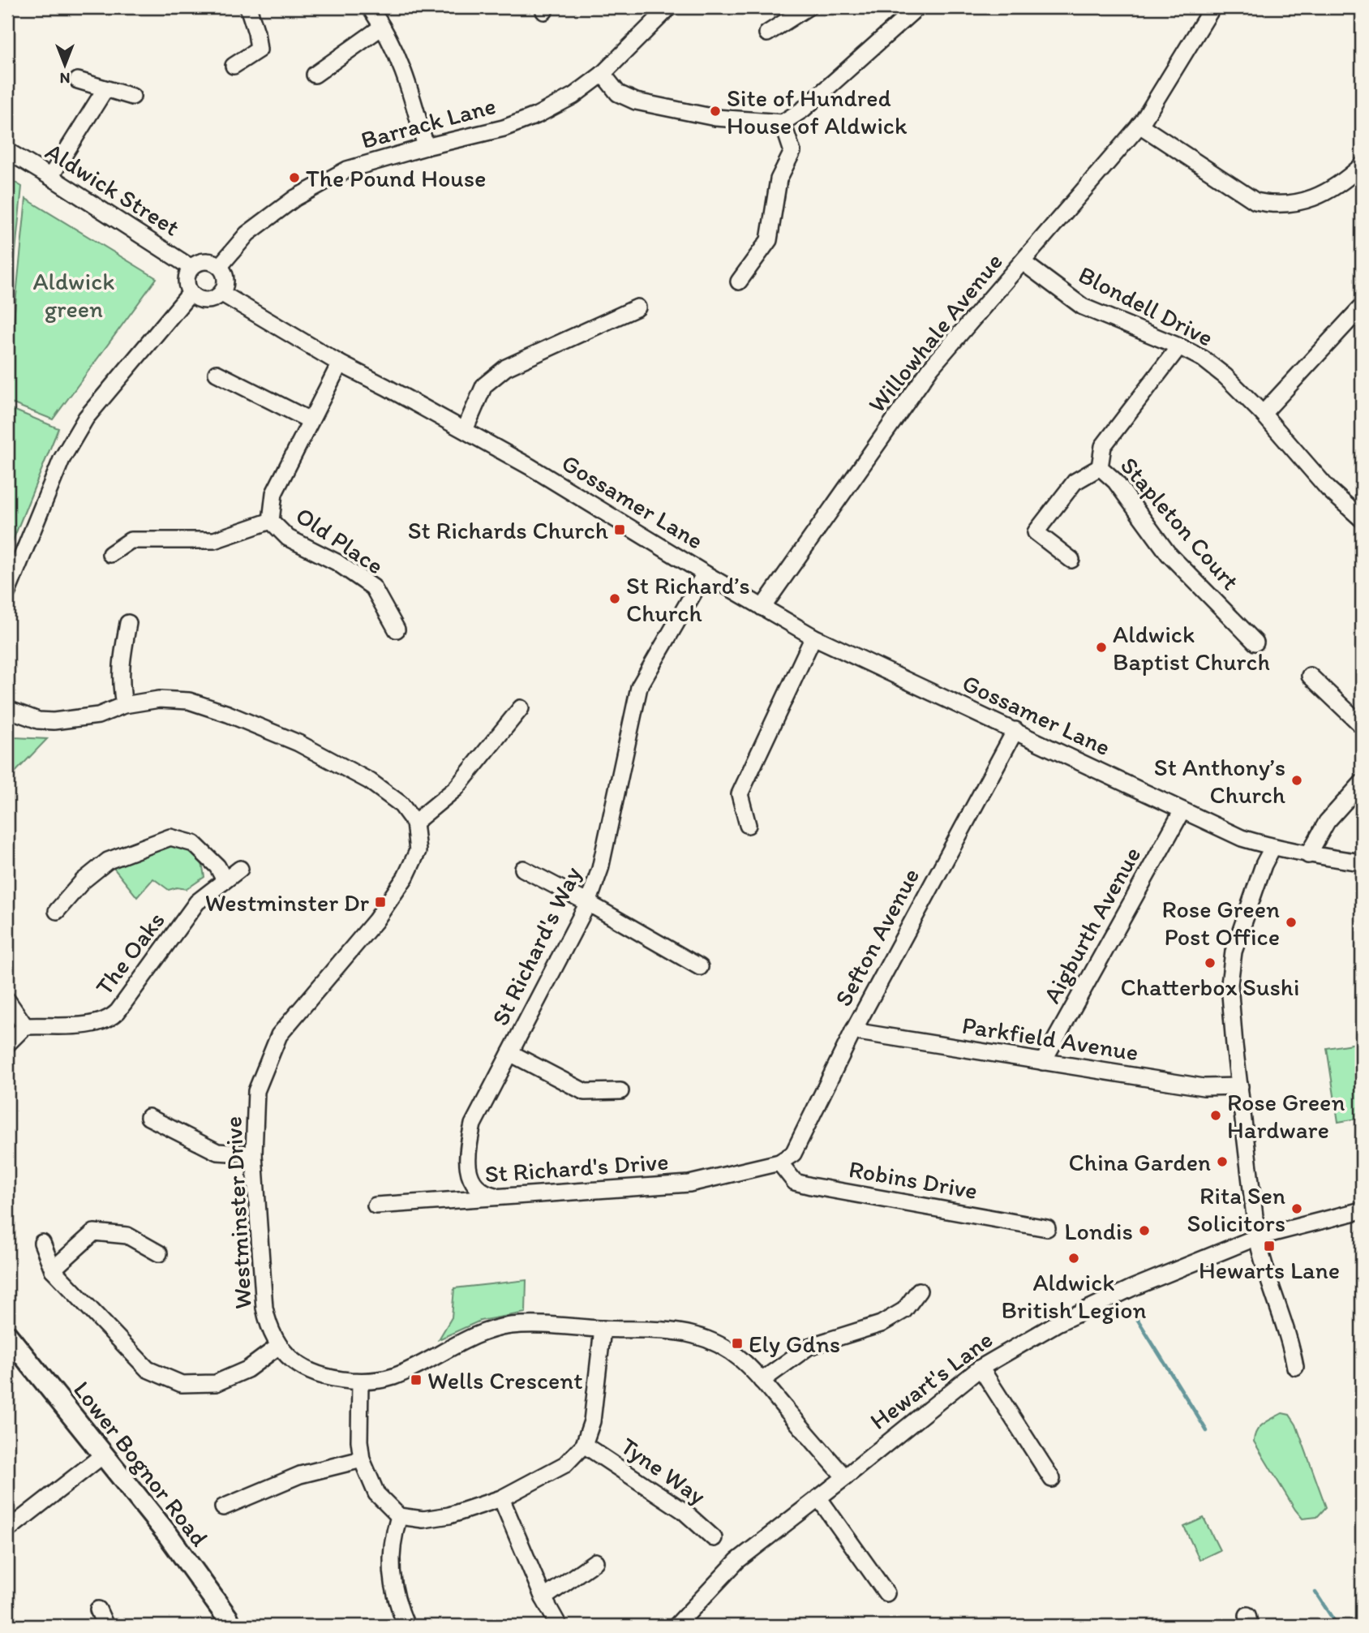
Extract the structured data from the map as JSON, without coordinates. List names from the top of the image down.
{
  "streets": {
    "main road": ["Lower Bognor Road"],
    "street": [
      "Barrack Lane",
      "Aldwick Street",
      "Blondell Drive",
      "Willowhale Avenue",
      "Gossamer Lane",
      "Stapleton Court",
      "Old Place",
      "Aigburth Avenue",
      "Sefton Avenue",
      "St Richard's Way",
      "The Oaks",
      "Parkfield Avenue",
      "St Richard's Drive",
      "Robins Drive",
      "Westminster Drive",
      "Hewart's Lane",
      "Tyne Way"
    ]
  },
  "crossings": [
    ["Barrack Lane", "Aldwick Street"],
    ["Barrack Lane", "Gossamer Lane"],
    ["Aldwick Street", "Gossamer Lane"],
    ["Blondell Drive", "Willowhale Avenue"],
    ["Blondell Drive", "Stapleton Court"],
    ["Willowhale Avenue", "Gossamer Lane"],
    ["Gossamer Lane", "Old Place"],
    ["Gossamer Lane", "Aigburth Avenue"],
    ["Gossamer Lane", "Sefton Avenue"],
    ["Gossamer Lane", "St Richard's Way"],
    ["Aigburth Avenue", "Parkfield Avenue"],
    ["Sefton Avenue", "Parkfield Avenue"],
    ["Sefton Avenue", "St Richard's Drive"],
    ["Sefton Avenue", "Robins Drive"],
    ["St Richard's Way", "St Richard's Drive"],
    ["St Richard's Drive", "Robins Drive"],
    ["Westminster Drive", "Hewart's Lane"]
  ],
  "parks": ["Aldwick green"],
  "places": {
    "other": [
      "Site of Hundred House of Aldwick",
      "The Pound House",
      "St Richard’s Church",
      "Aldwick Baptist Church",
      "St Anthony’s Church",
      "Rose Green Post Office",
      "Chatterbox Sushi",
      "Rose Green Hardware",
      "China Garden",
      "Rita Sen Solicitors",
      "Londis",
      "Aldwick British Legion"
    ],
    "transit": [
      "St Richards Church",
      "Westminster Dr",
      "Hewarts Lane",
      "Ely Gdns",
      "Wells Crescent"
    ]
  },
  "north": "bottom"
}
